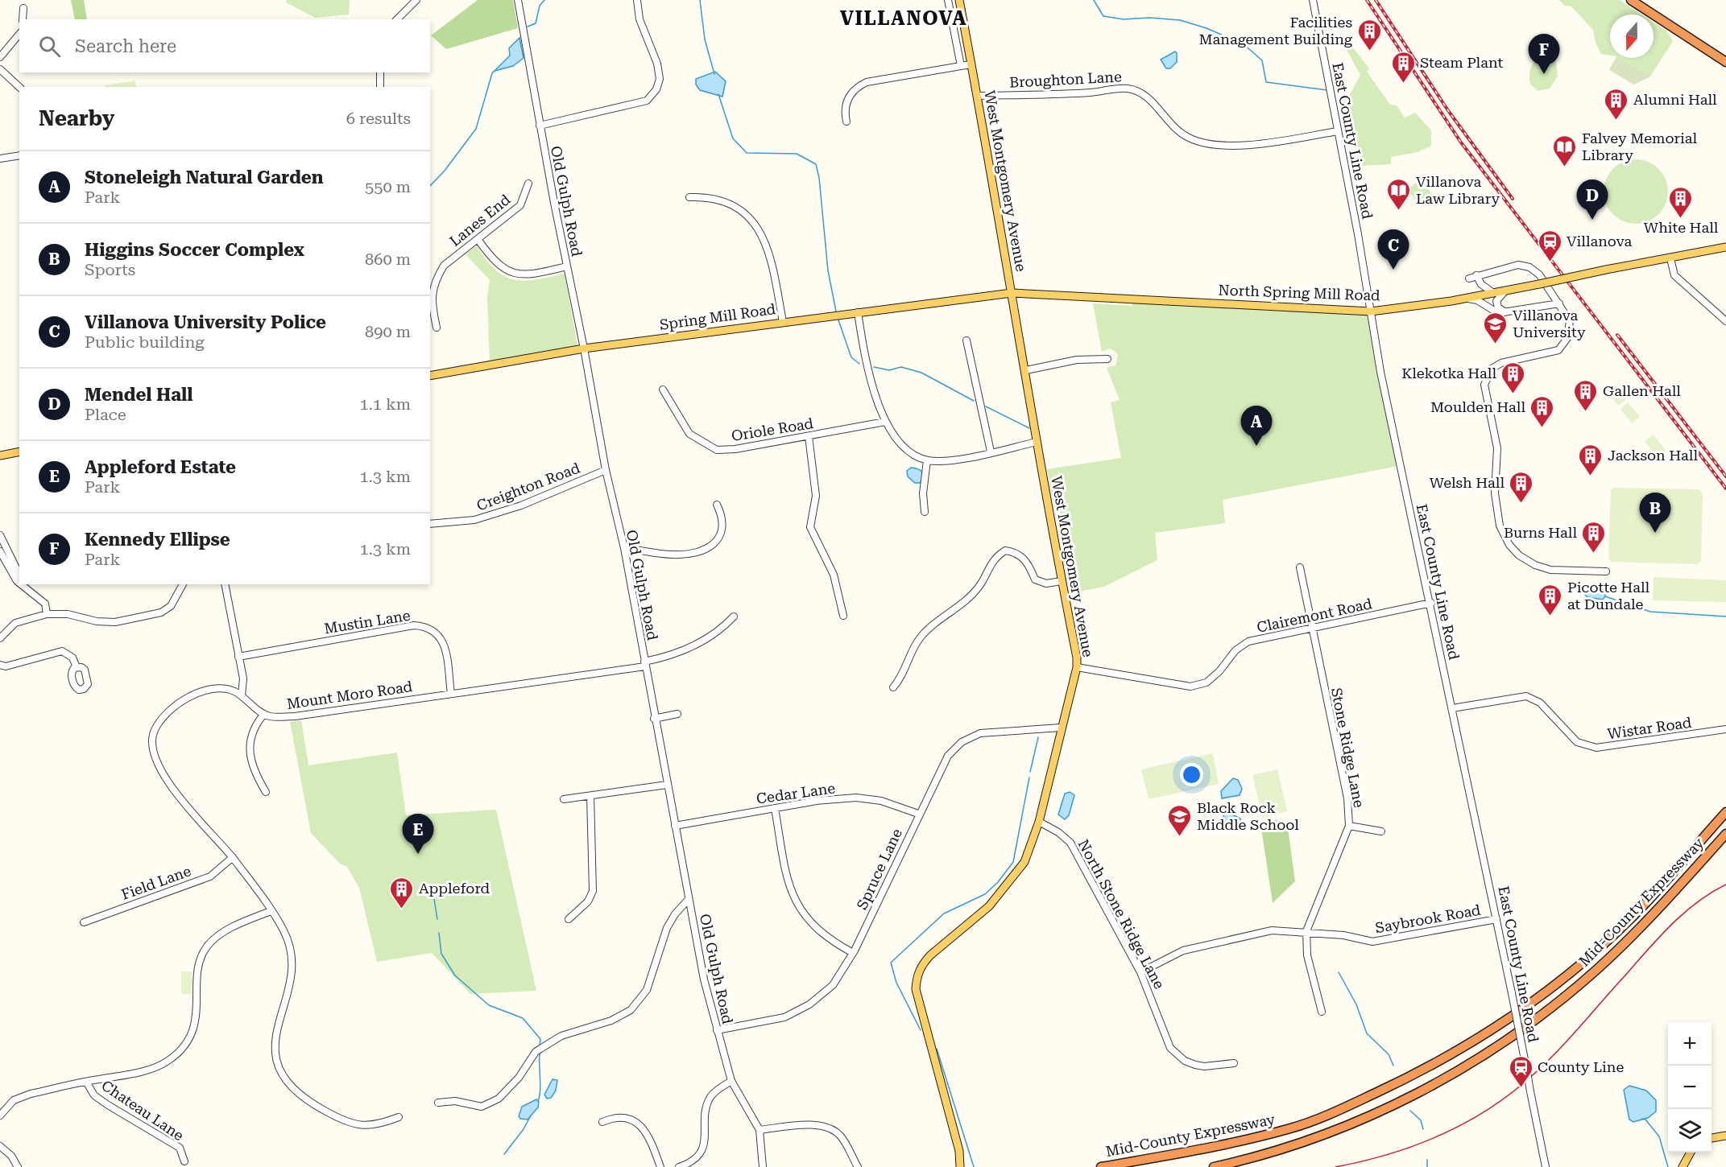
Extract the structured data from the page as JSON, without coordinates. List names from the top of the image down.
{
  "streets": {
    "highway": ["Mid-County Expressway"],
    "main road": ["West Montgomery Avenue", "North Spring Mill Road", "Spring Mill Road"],
    "street": [
      "Broughton Lane",
      "East County Line Road",
      "Old Gulph Road",
      "Lanes End",
      "Oriole Road",
      "Creighton Road",
      "Clairemont Road",
      "Mustin Lane",
      "Mount Moro Road",
      "Wistar Road",
      "Stone Ridge Lane",
      "Cedar Lane",
      "Spruce Lane",
      "Field Lane",
      "North Stone Ridge Lane",
      "Saybrook Road",
      "Chateau Lane"
    ]
  },
  "crossings": [
    ["Broughton Lane", "East County Line Road"],
    ["Broughton Lane", "West Montgomery Avenue"],
    ["East County Line Road", "North Spring Mill Road"],
    ["East County Line Road", "Clairemont Road"],
    ["East County Line Road", "Wistar Road"],
    ["East County Line Road", "Saybrook Road"],
    ["West Montgomery Avenue", "North Spring Mill Road"],
    ["West Montgomery Avenue", "Spring Mill Road"],
    ["West Montgomery Avenue", "Clairemont Road"],
    ["West Montgomery Avenue", "Spruce Lane"],
    ["West Montgomery Avenue", "North Stone Ridge Lane"],
    ["Old Gulph Road", "Spring Mill Road"],
    ["Old Gulph Road", "Creighton Road"],
    ["Old Gulph Road", "Mount Moro Road"],
    ["Old Gulph Road", "Cedar Lane"],
    ["Old Gulph Road", "Spruce Lane"],
    ["North Spring Mill Road", "Spring Mill Road"],
    ["Clairemont Road", "Stone Ridge Lane"],
    ["Mustin Lane", "Mount Moro Road"],
    ["Stone Ridge Lane", "Saybrook Road"],
    ["Cedar Lane", "Spruce Lane"],
    ["North Stone Ridge Lane", "Saybrook Road"]
  ],
  "districts": ["VILLANOVA"],
  "places": {
    "building": [
      "Facilities Management Building",
      "Steam Plant",
      "Alumni Hall",
      "White Hall",
      "Klekotka Hall",
      "Gallen Hall",
      "Moulden Hall",
      "Jackson Hall",
      "Welsh Hall",
      "Burns Hall",
      "Picotte Hall at Dundale",
      "Appleford"
    ],
    "library": ["Falvey Memorial Library", "Villanova Law Library"],
    "station": ["Villanova", "County Line"],
    "school or university": ["Villanova University", "Black Rock Middle School"]
  },
  "north": "bottom",
  "page": {
    "search": "Search here",
    "pins": [
      "F",
      "D",
      "C",
      "A",
      "B",
      "E"
    ],
    "heading": ["Nearby", "6 results"],
    "list": [
      {
        "mark": "A",
        "name": "Stoneleigh Natural Garden",
        "note": "Park",
        "value": "550 m"
      },
      {
        "mark": "B",
        "name": "Higgins Soccer Complex",
        "note": "Sports",
        "value": "860 m"
      },
      {
        "mark": "C",
        "name": "Villanova University Police",
        "note": "Public building",
        "value": "890 m"
      },
      {
        "mark": "D",
        "name": "Mendel Hall",
        "note": "Place",
        "value": "1.1 km"
      },
      {
        "mark": "E",
        "name": "Appleford Estate",
        "note": "Park",
        "value": "1.3 km"
      },
      {
        "mark": "F",
        "name": "Kennedy Ellipse",
        "note": "Park",
        "value": "1.3 km"
      }
    ],
    "map_buttons": ["+", "−"]
  }
}
